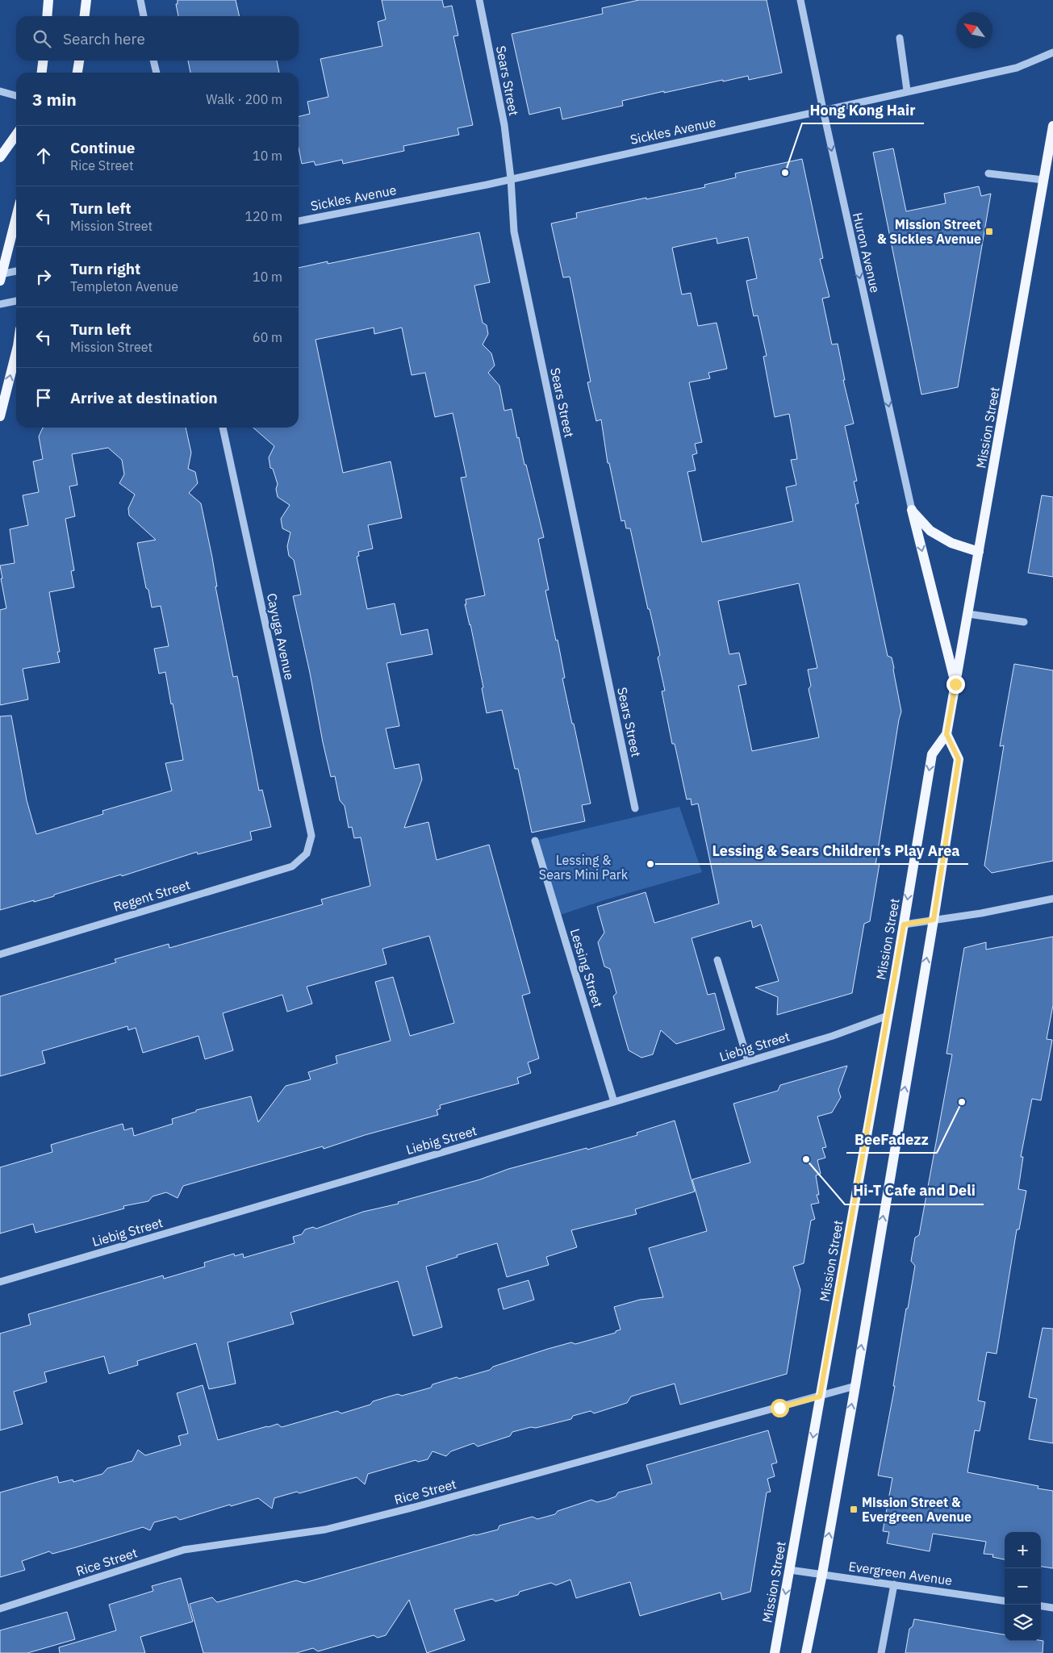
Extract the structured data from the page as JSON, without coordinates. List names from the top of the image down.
{
  "streets": {
    "main road": ["Mission Street"],
    "street": [
      "Sears Street",
      "Sickles Avenue",
      "Huron Avenue",
      "Cayuga Avenue",
      "Regent Street",
      "Lessing Street",
      "Liebig Street",
      "Rice Street",
      "Evergreen Avenue"
    ]
  },
  "crossings": [
    ["Sears Street", "Sickles Avenue"],
    ["Sickles Avenue", "Huron Avenue"],
    ["Mission Street", "Liebig Street"],
    ["Mission Street", "Rice Street"],
    ["Mission Street", "Evergreen Avenue"],
    ["Cayuga Avenue", "Regent Street"],
    ["Lessing Street", "Liebig Street"]
  ],
  "one_way": ["Huron Avenue"],
  "parks": ["Lessing & Sears Mini Park"],
  "places": {
    "other": [
      "Hong Kong Hair",
      "Lessing & Sears Children’s Play Area",
      "BeeFadezz",
      "Hi-T Cafe and Deli"
    ],
    "transit": ["Mission Street & Sickles Avenue", "Mission Street & Evergreen Avenue"]
  },
  "north": "top left",
  "page": {
    "search": "Search here",
    "heading": ["3 min", "Walk · 200 m"],
    "list": [
      ["Continue", "Rice Street", "10 m"],
      ["Turn left", "Mission Street", "120 m"],
      ["Turn right", "Templeton Avenue", "10 m"],
      ["Turn left", "Mission Street", "60 m"],
      "Arrive at destination"
    ],
    "map_buttons": ["+", "−"]
  }
}
